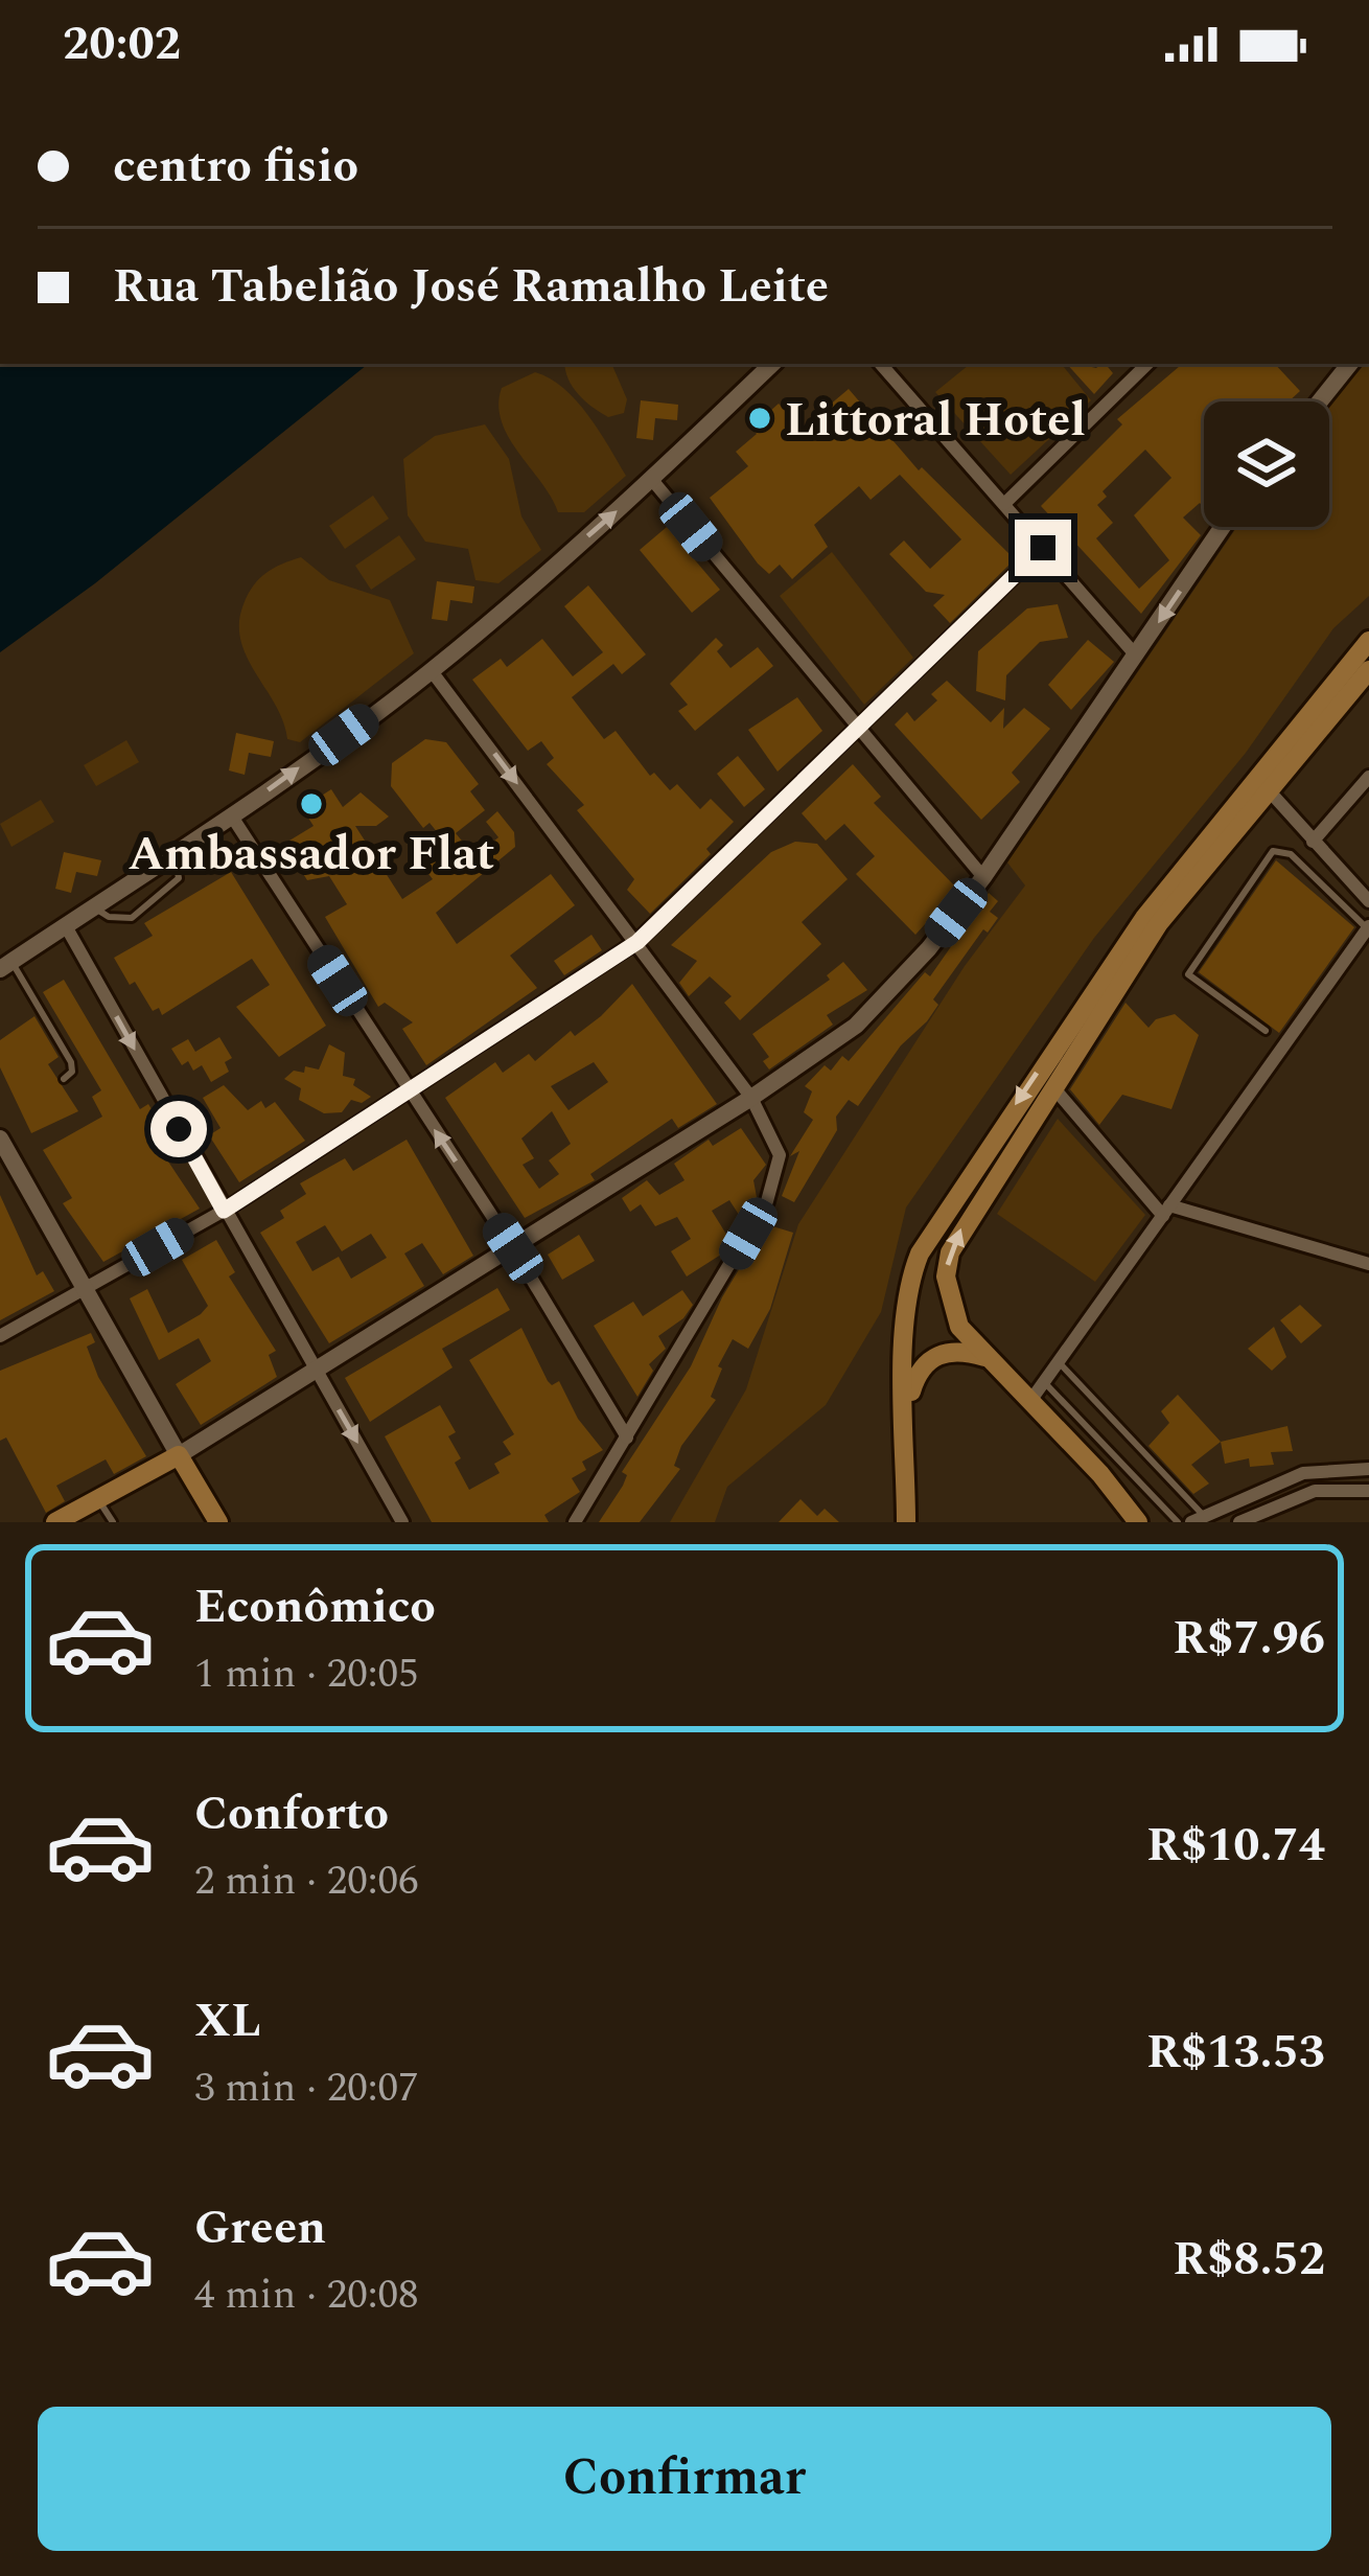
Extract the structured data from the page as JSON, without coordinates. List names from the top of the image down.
{
  "places": ["Littoral Hotel", "Ambassador Flat"],
  "page": {
    "status": "20:02",
    "banner": ["centro fisio", "Rua Tabelião José Ramalho Leite"],
    "list": [
      {
        "name": "Econômico",
        "note": "1 min · 20:05",
        "value": "R$7.96"
      },
      {
        "name": "Conforto",
        "note": "2 min · 20:06",
        "value": "R$10.74"
      },
      {
        "name": "XL",
        "note": "3 min · 20:07",
        "value": "R$13.53"
      },
      {
        "name": "Green",
        "note": "4 min · 20:08",
        "value": "R$8.52"
      }
    ],
    "buttons": "Confirmar"
  }
}
